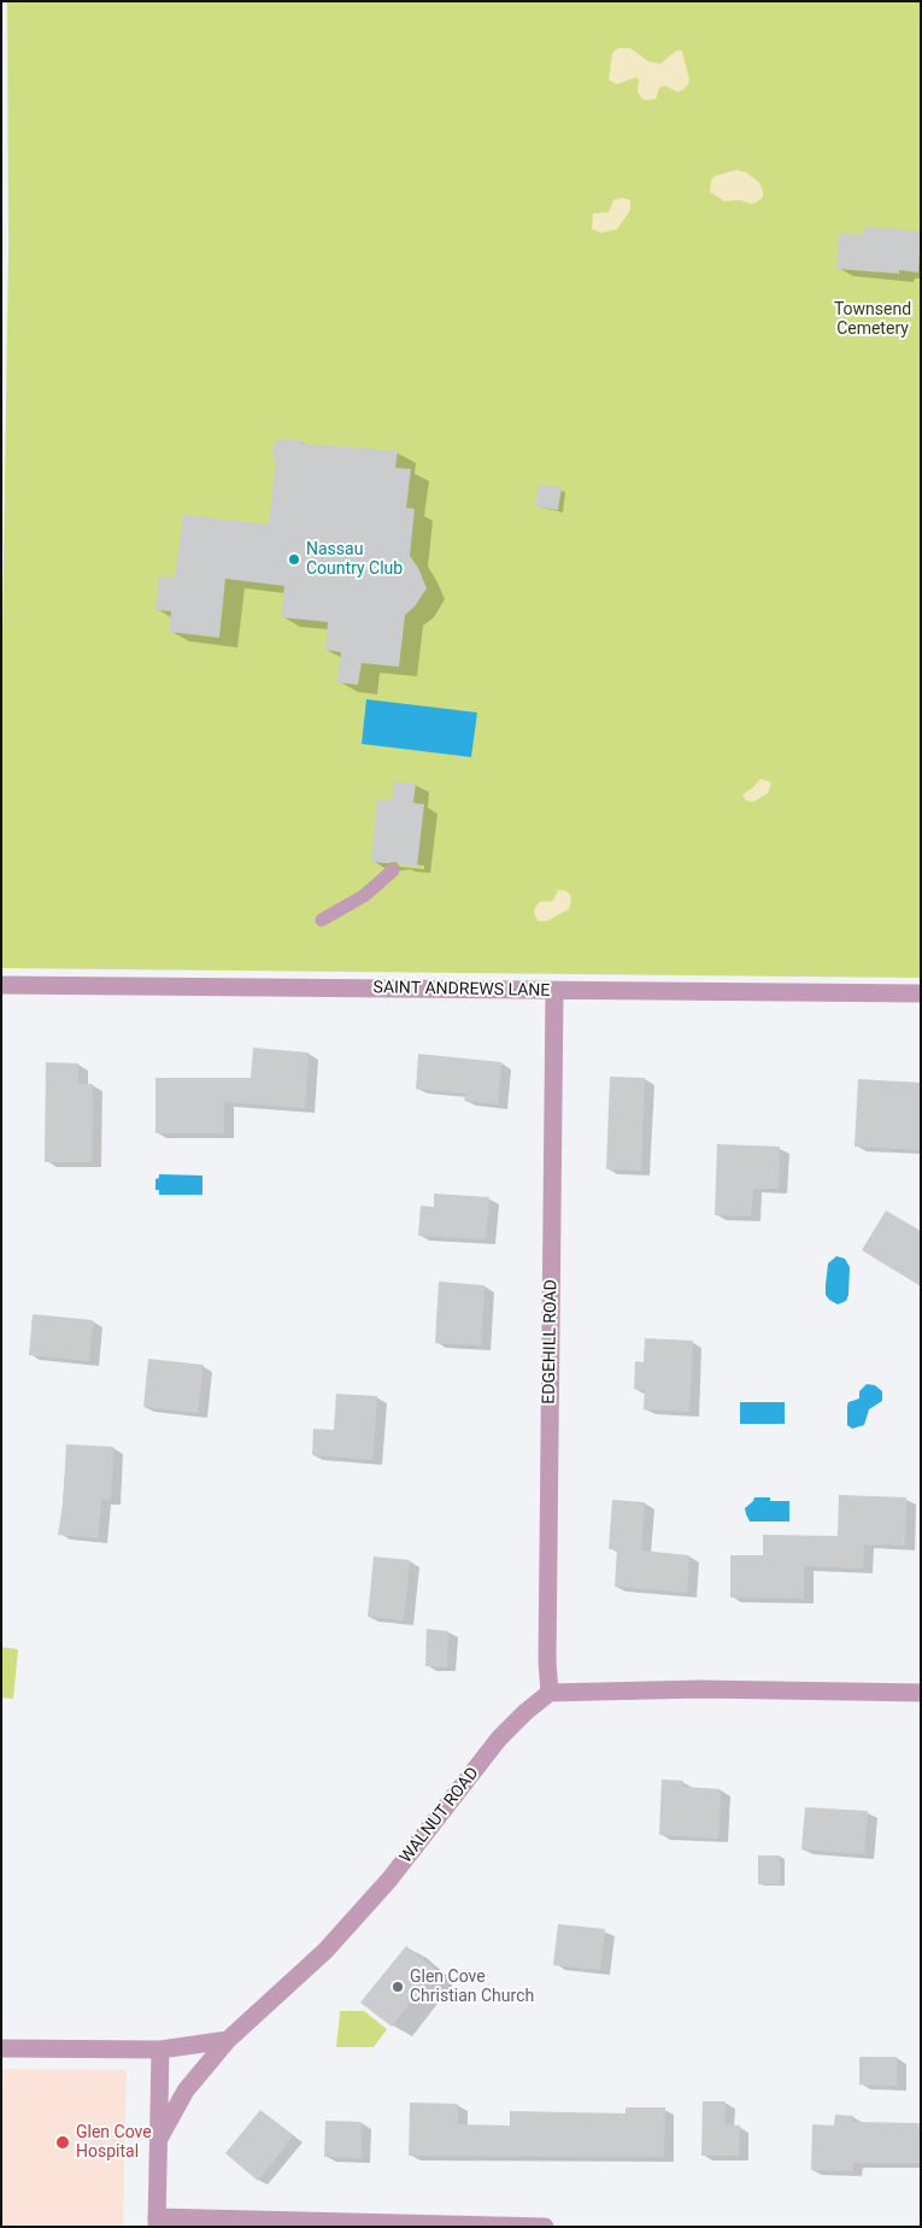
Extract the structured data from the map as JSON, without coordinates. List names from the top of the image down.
{
  "streets": {
    "street": ["SAINT ANDREWS LANE", "EDGEHILL ROAD", "WALNUT ROAD"]
  },
  "crossings": [
    ["SAINT ANDREWS LANE", "EDGEHILL ROAD"],
    ["EDGEHILL ROAD", "WALNUT ROAD"]
  ],
  "parks": ["Townsend Cemetery"],
  "places": ["Nassau Country Club", "Glen Cove Christian Church", "Glen Cove Hospital"]
}
